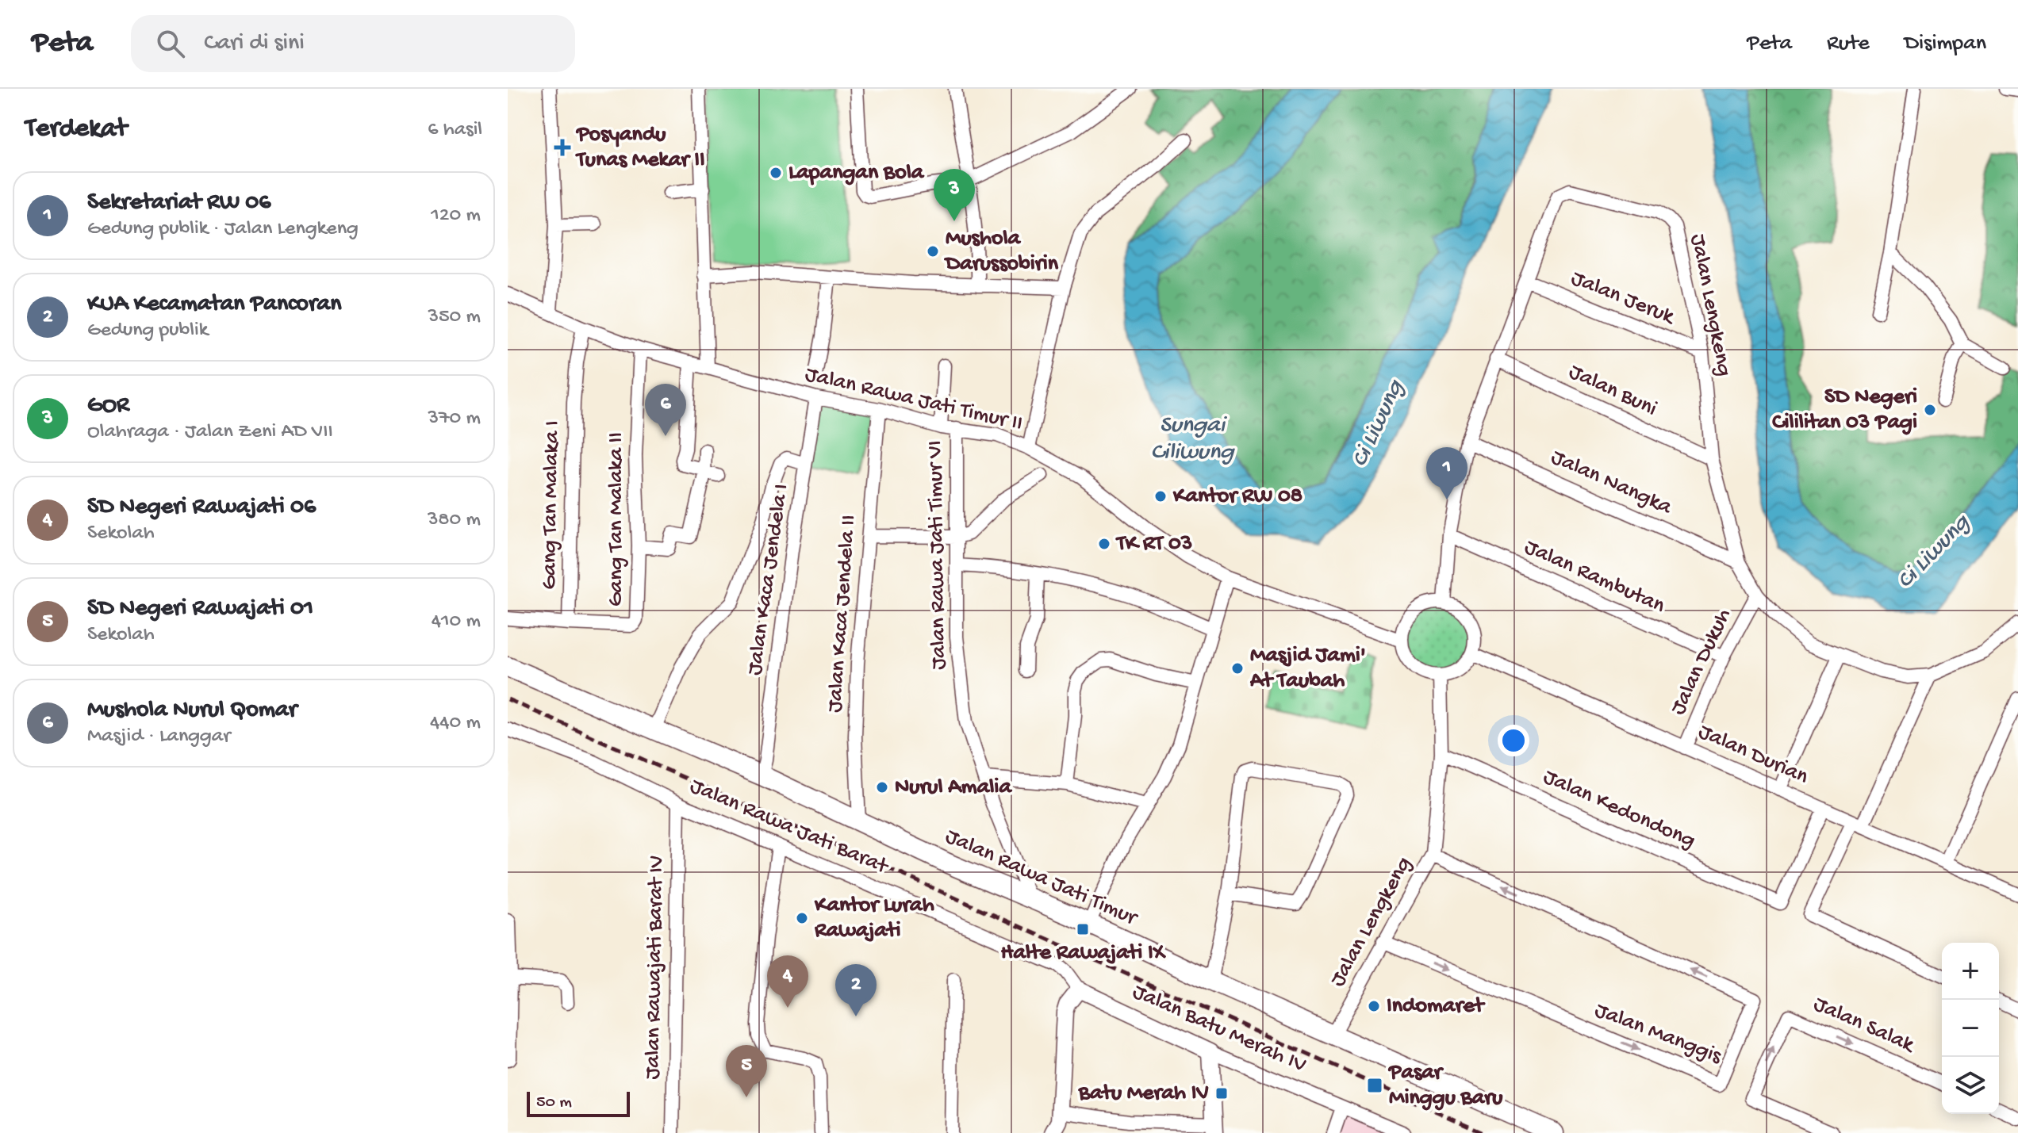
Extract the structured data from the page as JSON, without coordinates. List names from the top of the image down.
{
  "streets": {
    "main road": ["Jalan Rawa Jati Timur"],
    "street": [
      "Jalan Jeruk",
      "Jalan Lengkeng",
      "Jalan Buni",
      "Jalan Rawa Jati Timur II",
      "Jalan Nangka",
      "Gang Tan Malaka I",
      "Gang Tan Malaka II",
      "Jalan Rawa Jati Timur VI",
      "Jalan Rambutan",
      "Jalan Kaca Jendela I",
      "Jalan Kaca Jendela II",
      "Jalan Dukuh",
      "Jalan Durian",
      "Jalan Kedondong",
      "Jalan Rawa Jati Barat",
      "Jalan Rawajati Barat IV",
      "Jalan Salak",
      "Jalan Batu Merah IV",
      "Jalan Manggis"
    ]
  },
  "crossings": [
    ["Jalan Jeruk", "Jalan Lengkeng"],
    ["Jalan Lengkeng", "Jalan Buni"],
    ["Jalan Lengkeng", "Jalan Rawa Jati Timur II"],
    ["Jalan Lengkeng", "Jalan Nangka"],
    ["Jalan Lengkeng", "Jalan Rambutan"],
    ["Jalan Lengkeng", "Jalan Dukuh"],
    ["Jalan Lengkeng", "Jalan Durian"],
    ["Jalan Lengkeng", "Jalan Kedondong"],
    ["Jalan Lengkeng", "Jalan Rawa Jati Timur"],
    ["Jalan Lengkeng", "Jalan Manggis"],
    ["Jalan Rawa Jati Timur II", "Gang Tan Malaka I"],
    ["Jalan Rawa Jati Timur II", "Gang Tan Malaka II"],
    ["Jalan Rawa Jati Timur II", "Jalan Rawa Jati Timur VI"],
    ["Jalan Rawa Jati Timur II", "Jalan Kaca Jendela I"],
    ["Jalan Rawa Jati Timur II", "Jalan Kaca Jendela II"],
    ["Jalan Rawa Jati Timur II", "Jalan Durian"],
    ["Gang Tan Malaka I", "Gang Tan Malaka II"],
    ["Jalan Rawa Jati Timur VI", "Jalan Rawa Jati Timur"],
    ["Jalan Rambutan", "Jalan Dukuh"],
    ["Jalan Kaca Jendela I", "Jalan Rawa Jati Timur"],
    ["Jalan Kaca Jendela II", "Jalan Rawa Jati Timur"],
    ["Jalan Dukuh", "Jalan Durian"],
    ["Jalan Durian", "Jalan Kedondong"],
    ["Jalan Rawa Jati Barat", "Jalan Rawajati Barat IV"],
    ["Jalan Rawa Jati Barat", "Jalan Batu Merah IV"]
  ],
  "water": ["Ci Liwung", "Sungai Ciliwung"],
  "places": {
    "health": ["Posyandu Tunas Mekar II"],
    "other": [
      "Lapangan Bola",
      "Mushola Darussobirin",
      "SD Negeri Cililitan 03 Pagi",
      "Kantor RW 08",
      "TK RT 03",
      "Masjid Jami' At Taubah",
      "Nurul Amalia",
      "Kantor Lurah Rawajati",
      "Indomaret"
    ],
    "transit": ["Halte Rawajati IX", "Pasar Minggu Baru", "Batu Merah IV"]
  },
  "scale_bar": "50 m",
  "page": {
    "header": "Peta",
    "search": "Cari di sini",
    "nav": ["Peta", "Rute", "Disimpan"],
    "heading": ["Terdekat", "6 hasil"],
    "pins": [
      "3",
      "6",
      "1",
      "4",
      "2",
      "5"
    ],
    "list": [
      {
        "mark": "1",
        "name": "Sekretariat RW 06",
        "note": "Gedung publik · Jalan Lengkeng",
        "value": "120 m"
      },
      {
        "mark": "2",
        "name": "KUA Kecamatan Pancoran",
        "note": "Gedung publik",
        "value": "350 m"
      },
      {
        "mark": "3",
        "name": "GOR",
        "note": "Olahraga · Jalan Zeni AD VII",
        "value": "370 m"
      },
      {
        "mark": "4",
        "name": "SD Negeri Rawajati 06",
        "note": "Sekolah",
        "value": "380 m"
      },
      {
        "mark": "5",
        "name": "SD Negeri Rawajati 01",
        "note": "Sekolah",
        "value": "410 m"
      },
      {
        "mark": "6",
        "name": "Mushola Nurul Qomar",
        "note": "Masjid · Langgar",
        "value": "440 m"
      }
    ],
    "map_buttons": ["+", "−"],
    "scale": "50 m"
  }
}
